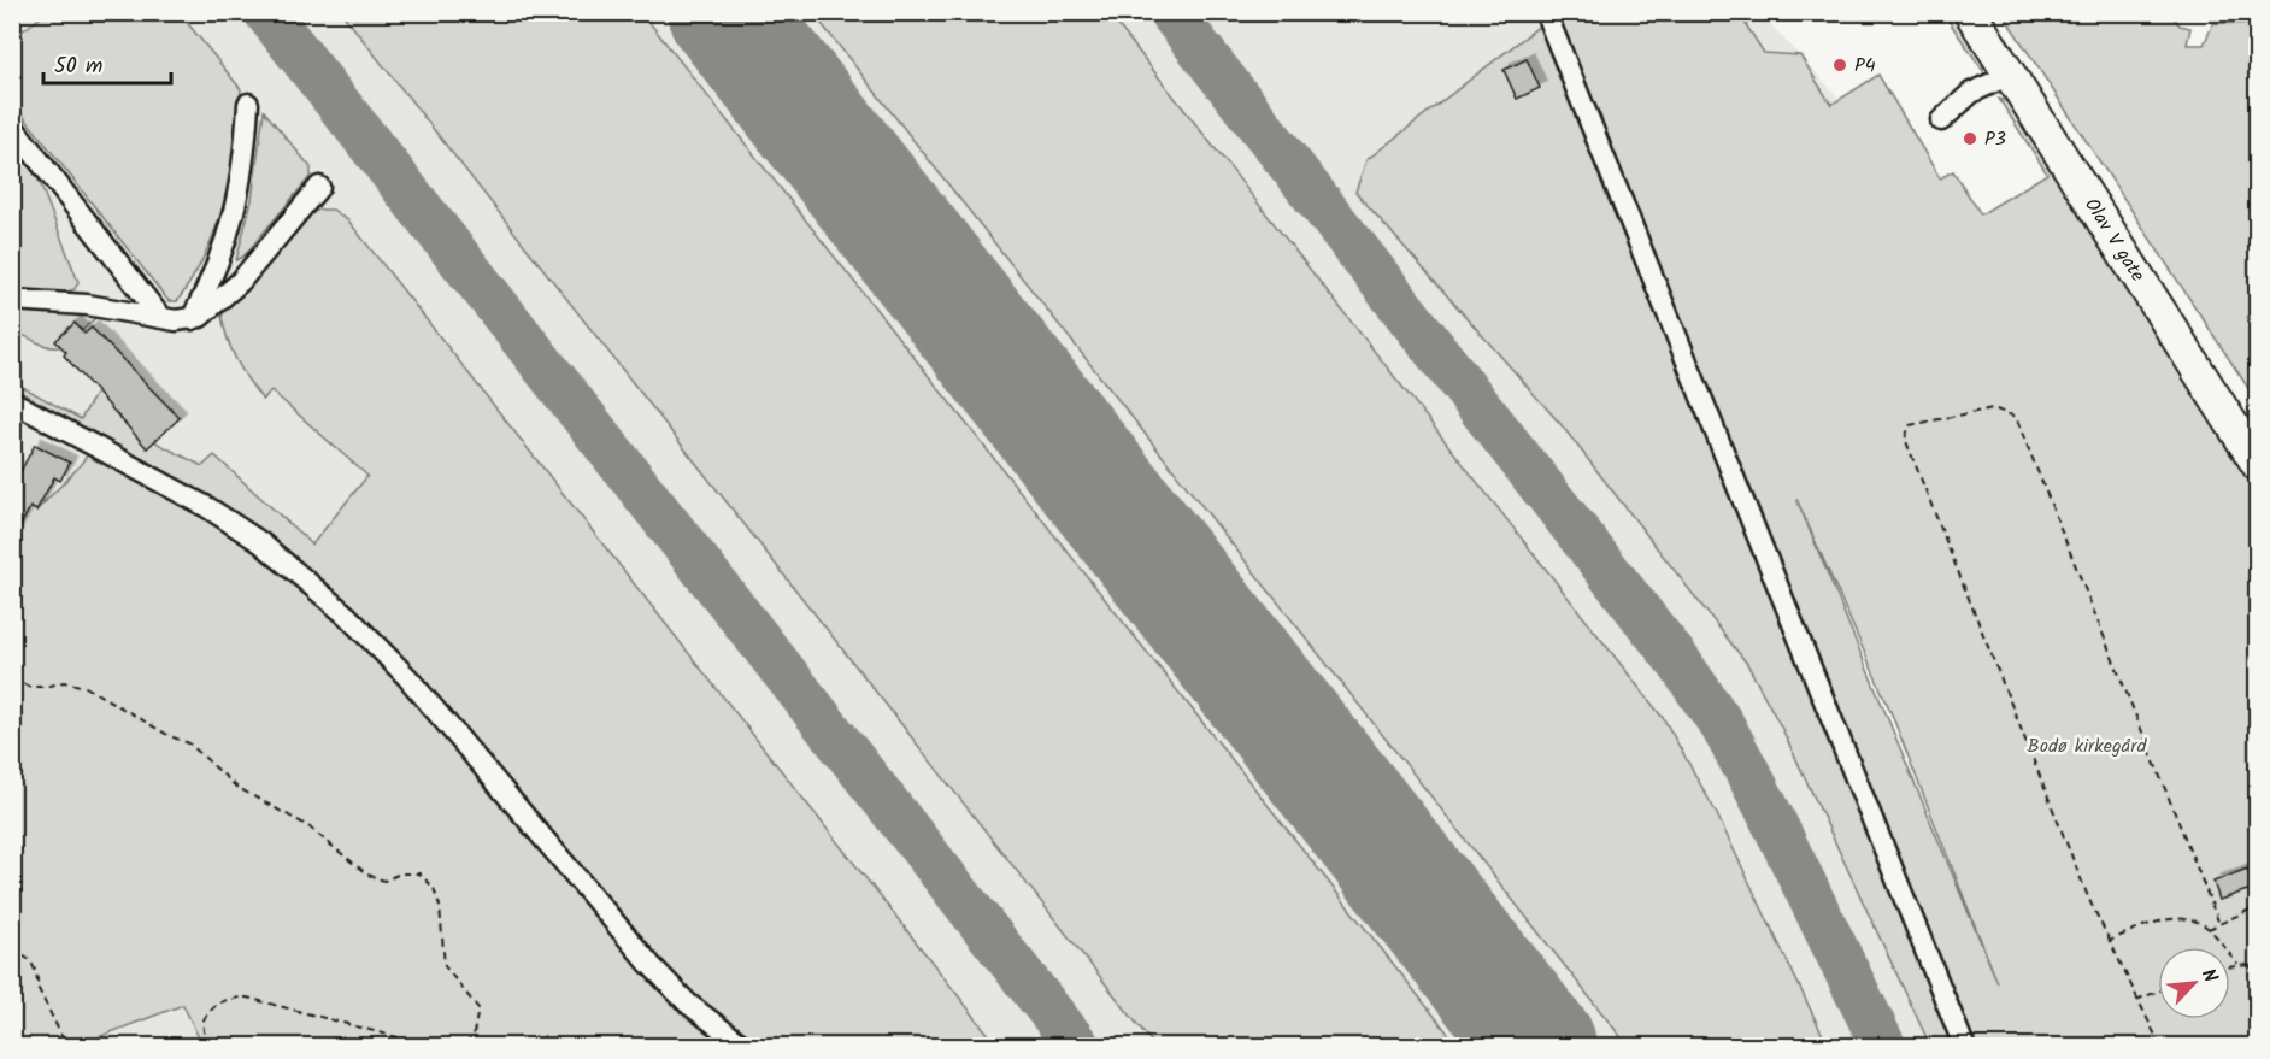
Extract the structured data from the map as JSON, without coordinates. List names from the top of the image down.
{
  "streets": {
    "highway": ["Olav V gate"]
  },
  "parks": ["Bodø kirkegård"],
  "places": ["P4", "P3"],
  "scale_bar": "50 m",
  "north": "top right"
}
